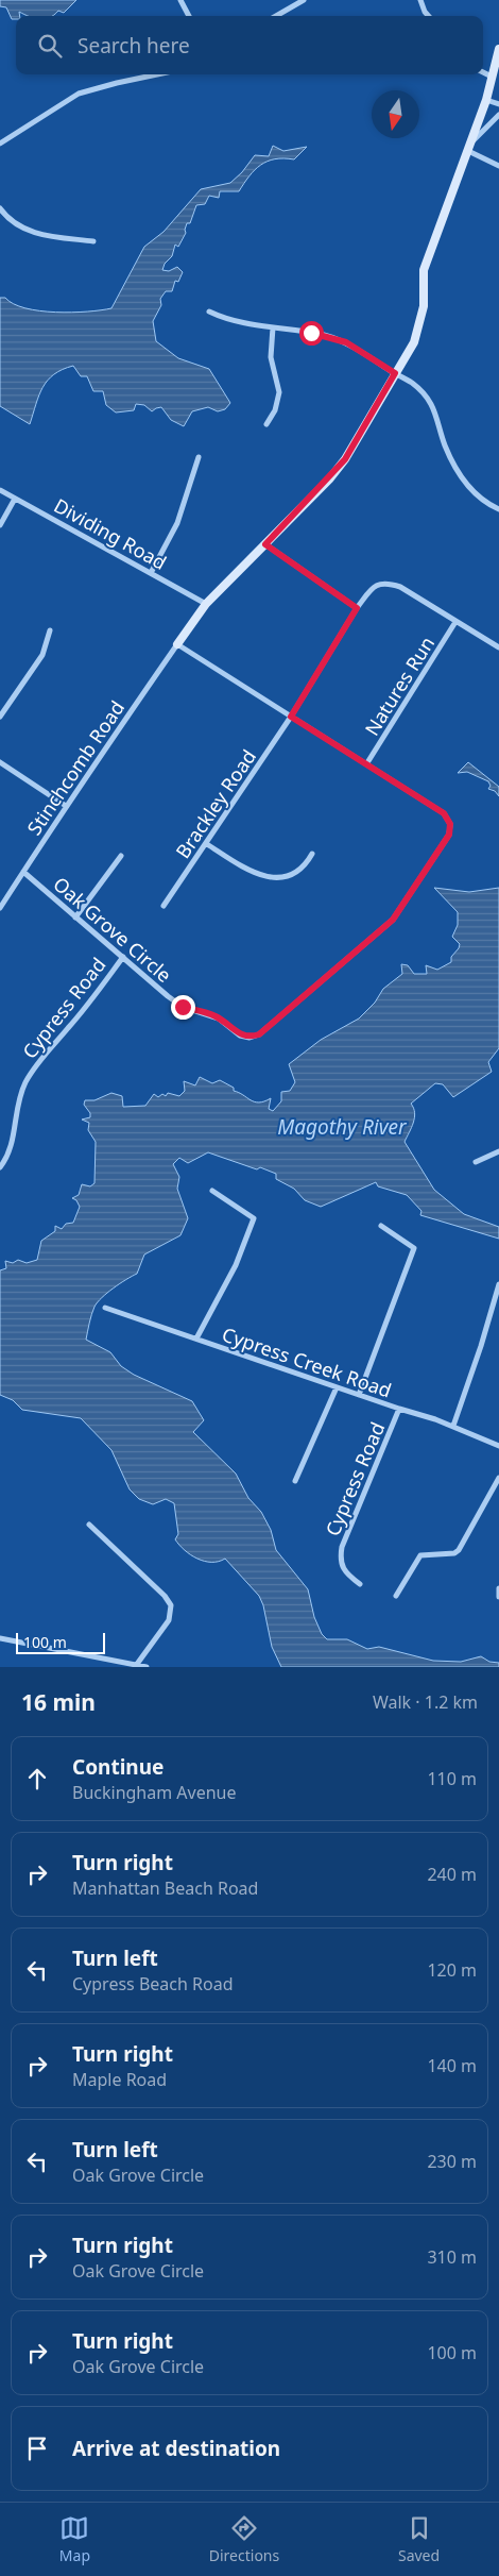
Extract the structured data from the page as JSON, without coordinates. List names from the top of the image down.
{
  "streets": {
    "street": [
      "Dividing Road",
      "Natures Run",
      "Stinchcomb Road",
      "Brackley Road",
      "Oak Grove Circle",
      "Cypress Road",
      "Cypress Creek Road"
    ]
  },
  "crossings": [
    ["Natures Run", "Brackley Road"],
    ["Natures Run", "Oak Grove Circle"],
    ["Stinchcomb Road", "Oak Grove Circle"],
    ["Brackley Road", "Oak Grove Circle"],
    ["Oak Grove Circle", "Cypress Road"],
    ["Cypress Road", "Cypress Creek Road"]
  ],
  "water": ["Magothy River"],
  "scale_bar": "100 m",
  "north": "bottom",
  "page": {
    "search": "Search here",
    "scale": "100 m",
    "heading": ["16 min", "Walk · 1.2 km"],
    "list": [
      ["Continue", "Buckingham Avenue", "110 m"],
      ["Turn right", "Manhattan Beach Road", "240 m"],
      ["Turn left", "Cypress Beach Road", "120 m"],
      ["Turn right", "Maple Road", "140 m"],
      ["Turn left", "Oak Grove Circle", "230 m"],
      ["Turn right", "Oak Grove Circle", "310 m"],
      ["Turn right", "Oak Grove Circle", "100 m"],
      "Arrive at destination"
    ],
    "nav": ["Map", "Directions", "Saved"]
  }
}
